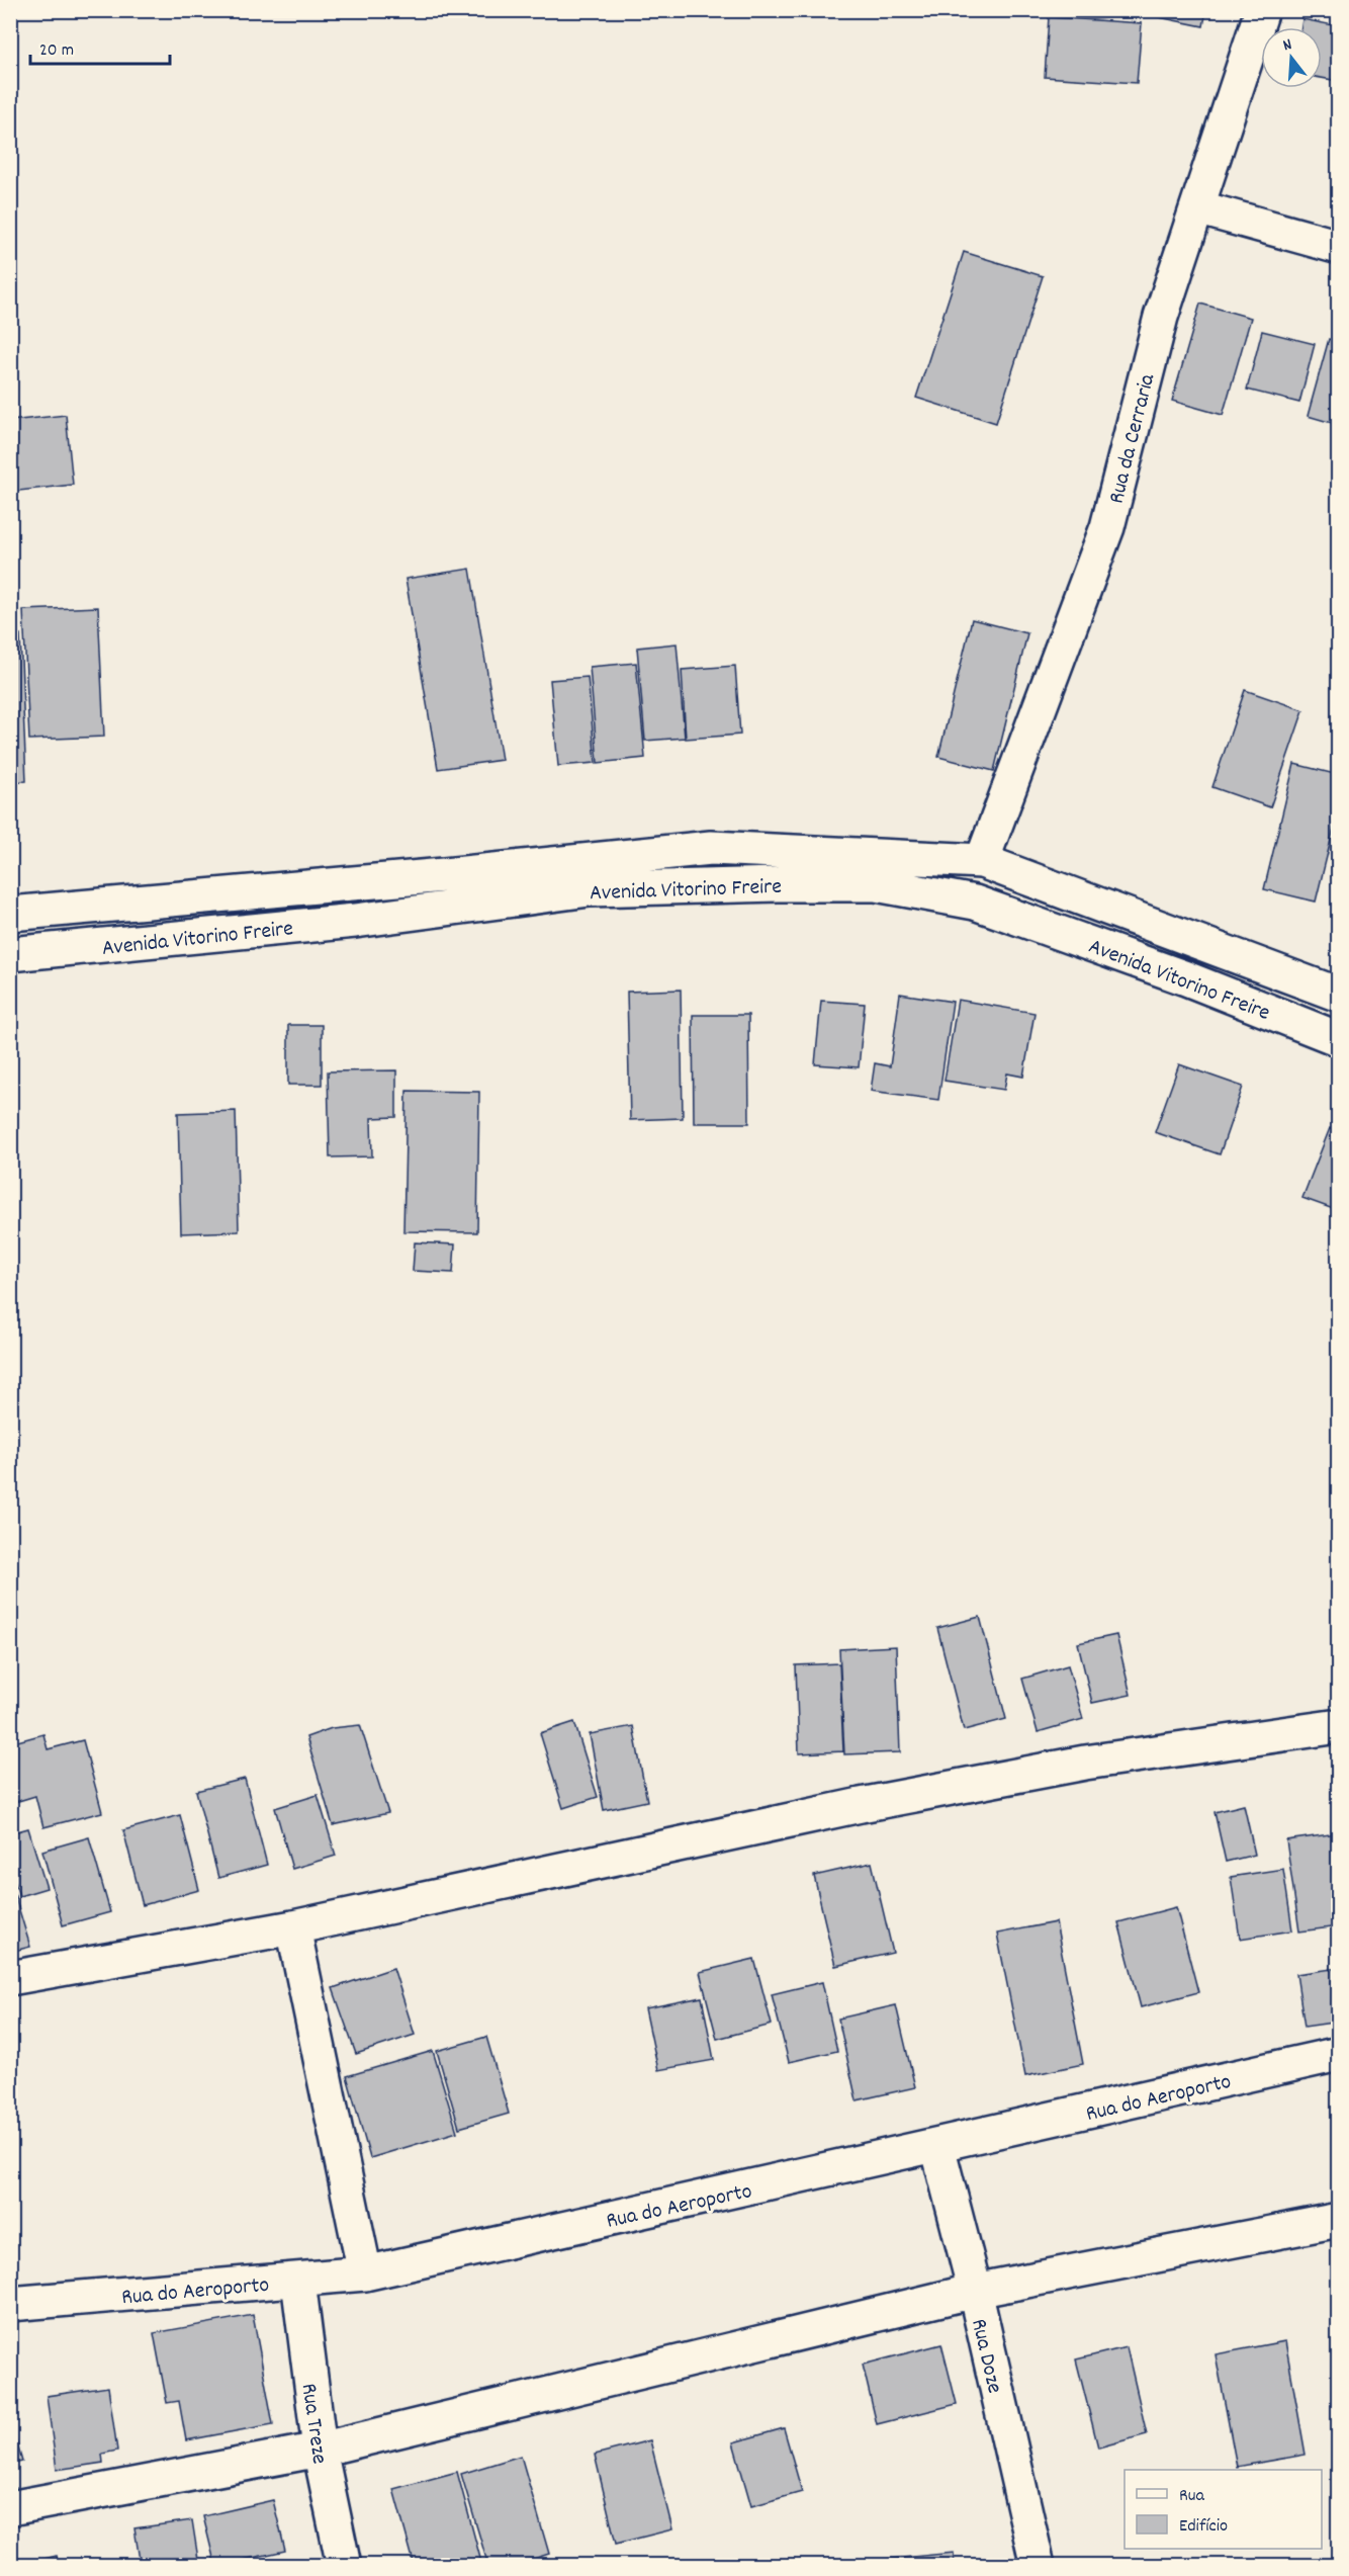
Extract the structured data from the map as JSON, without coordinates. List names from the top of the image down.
{
  "streets": {
    "street": [
      "Rua da Cerraria",
      "Avenida Vitorino Freire",
      "Rua do Aeroporto",
      "Rua Doze",
      "Rua Treze"
    ]
  },
  "crossings": [
    ["Rua da Cerraria", "Avenida Vitorino Freire"],
    ["Rua do Aeroporto", "Rua Doze"],
    ["Rua do Aeroporto", "Rua Treze"]
  ],
  "legend": ["Rua", "Edifício"],
  "scale_bar": "20 m",
  "north": "top"
}
